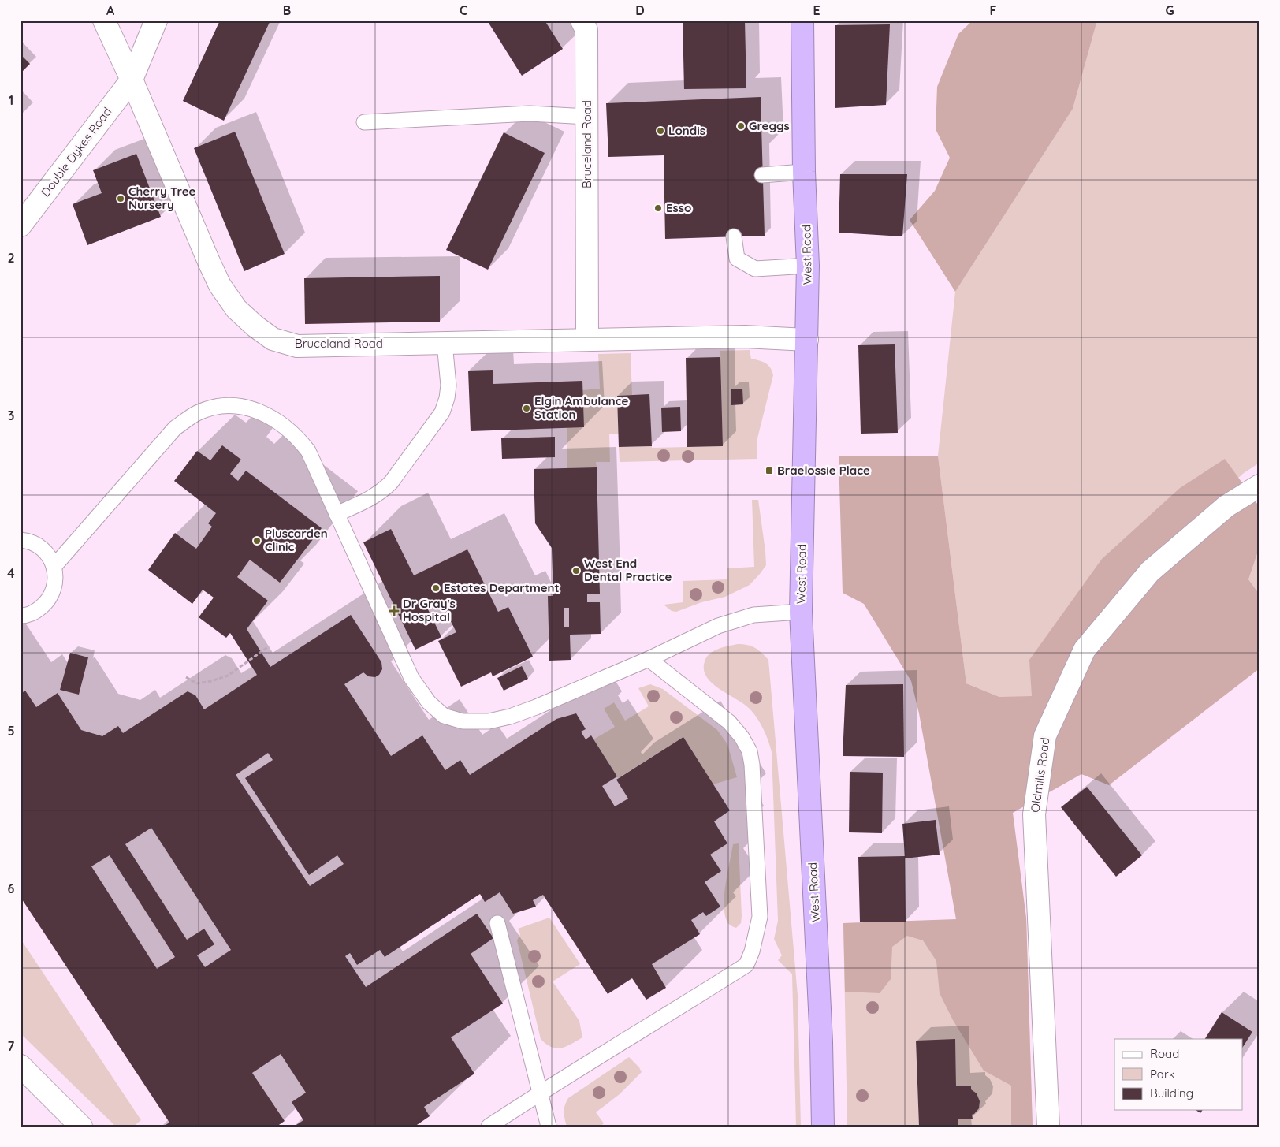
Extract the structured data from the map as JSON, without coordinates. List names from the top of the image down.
{
  "streets": {
    "highway": ["West Road"],
    "street": ["Bruceland Road", "Double Dykes Road", "Oldmills Road"]
  },
  "crossings": [
    ["Bruceland Road", "Double Dykes Road"],
    ["Bruceland Road", "West Road"]
  ],
  "places": {
    "other": [
      "Greggs",
      "Londis",
      "Cherry Tree Nursery",
      "Esso",
      "Elgin Ambulance Station",
      "Pluscarden Clinic",
      "West End Dental Practice",
      "Estates Department"
    ],
    "transit": ["Braelossie Place"],
    "health": ["Dr Gray's Hospital"]
  },
  "legend": ["Road", "Park", "Building"],
  "grid": {
    "columns": [
      "A",
      "B",
      "C",
      "D",
      "E",
      "F",
      "G"
    ],
    "rows": [
      "1",
      "2",
      "3",
      "4",
      "5",
      "6",
      "7"
    ]
  }
}
